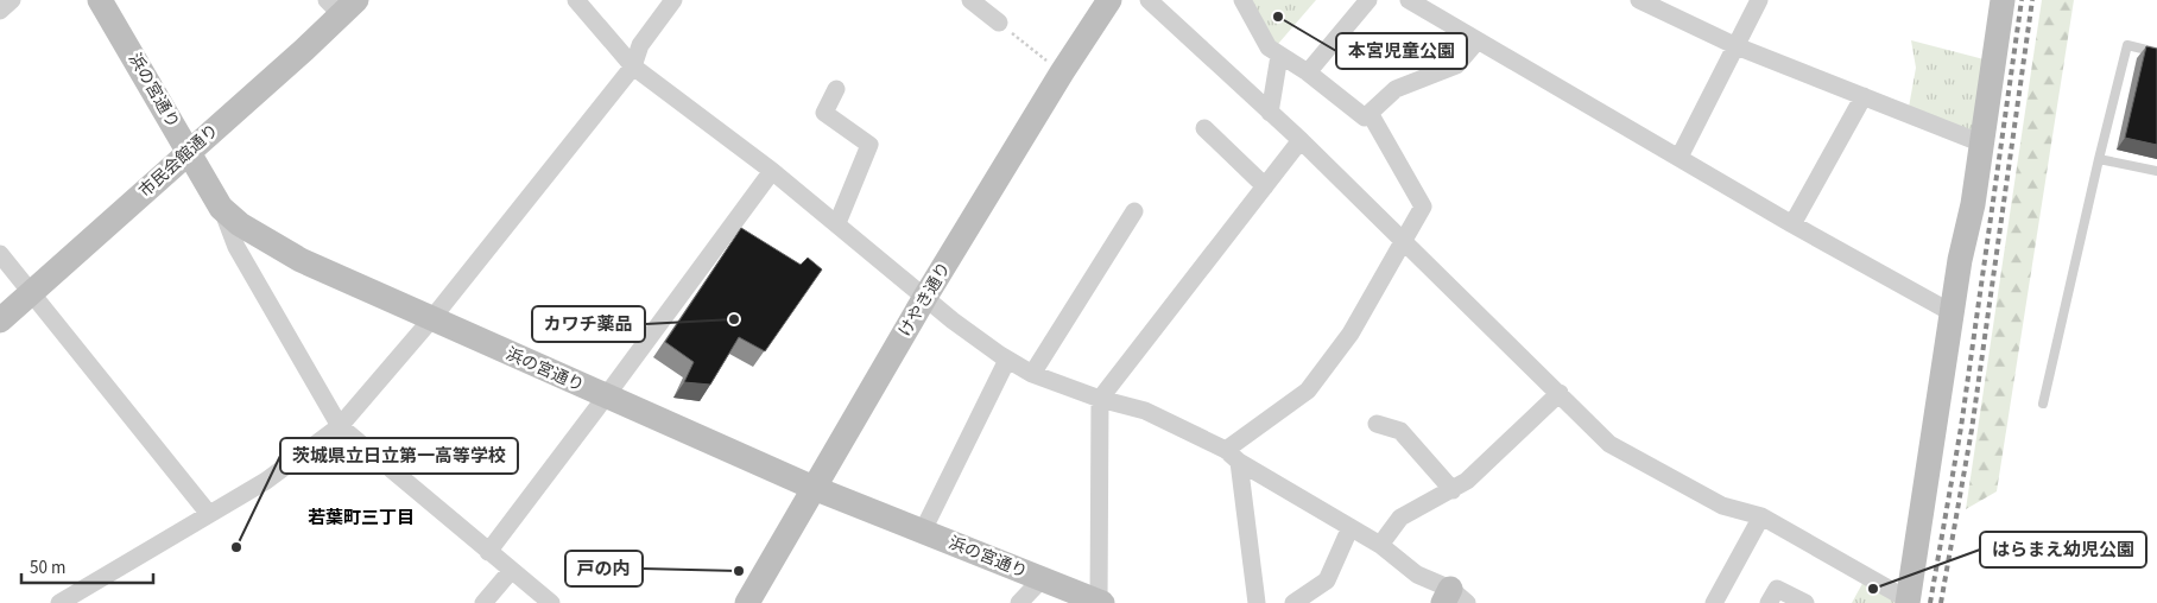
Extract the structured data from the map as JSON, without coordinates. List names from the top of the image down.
{
  "streets": {
    "street": ["浜の宮通り", "市民会館通り", "けやき通り"]
  },
  "crossings": [
    ["浜の宮通り", "市民会館通り"],
    ["浜の宮通り", "けやき通り"]
  ],
  "districts": ["若葉町三丁目"],
  "places": [
    "本宮児童公園",
    "カワチ薬品",
    "茨城県立日立第一高等学校",
    "戸の内",
    "はらまえ幼児公園"
  ],
  "scale_bar": "50 m"
}
